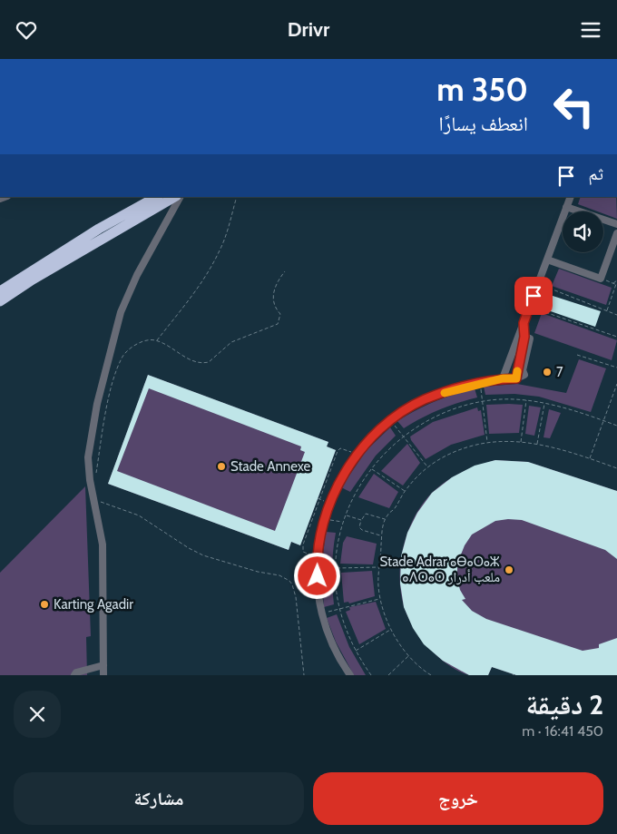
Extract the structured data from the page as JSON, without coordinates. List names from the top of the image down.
{
  "places": [
    "7",
    "Stade Annexe",
    "Stade Adrar ⴰⴱⴰⵔⴰⵣ ⴰⴷⵔⴰⵔ ملعب أدرار",
    "Karting Agadir"
  ],
  "page": {
    "header": "Drivr",
    "turn": ["350 m", "انعطف يسارًا"],
    "then": "ثم",
    "heading": ["2 دقيقة", "450 m · 16:41"],
    "buttons": ["خروج", "مشاركة"]
  }
}
